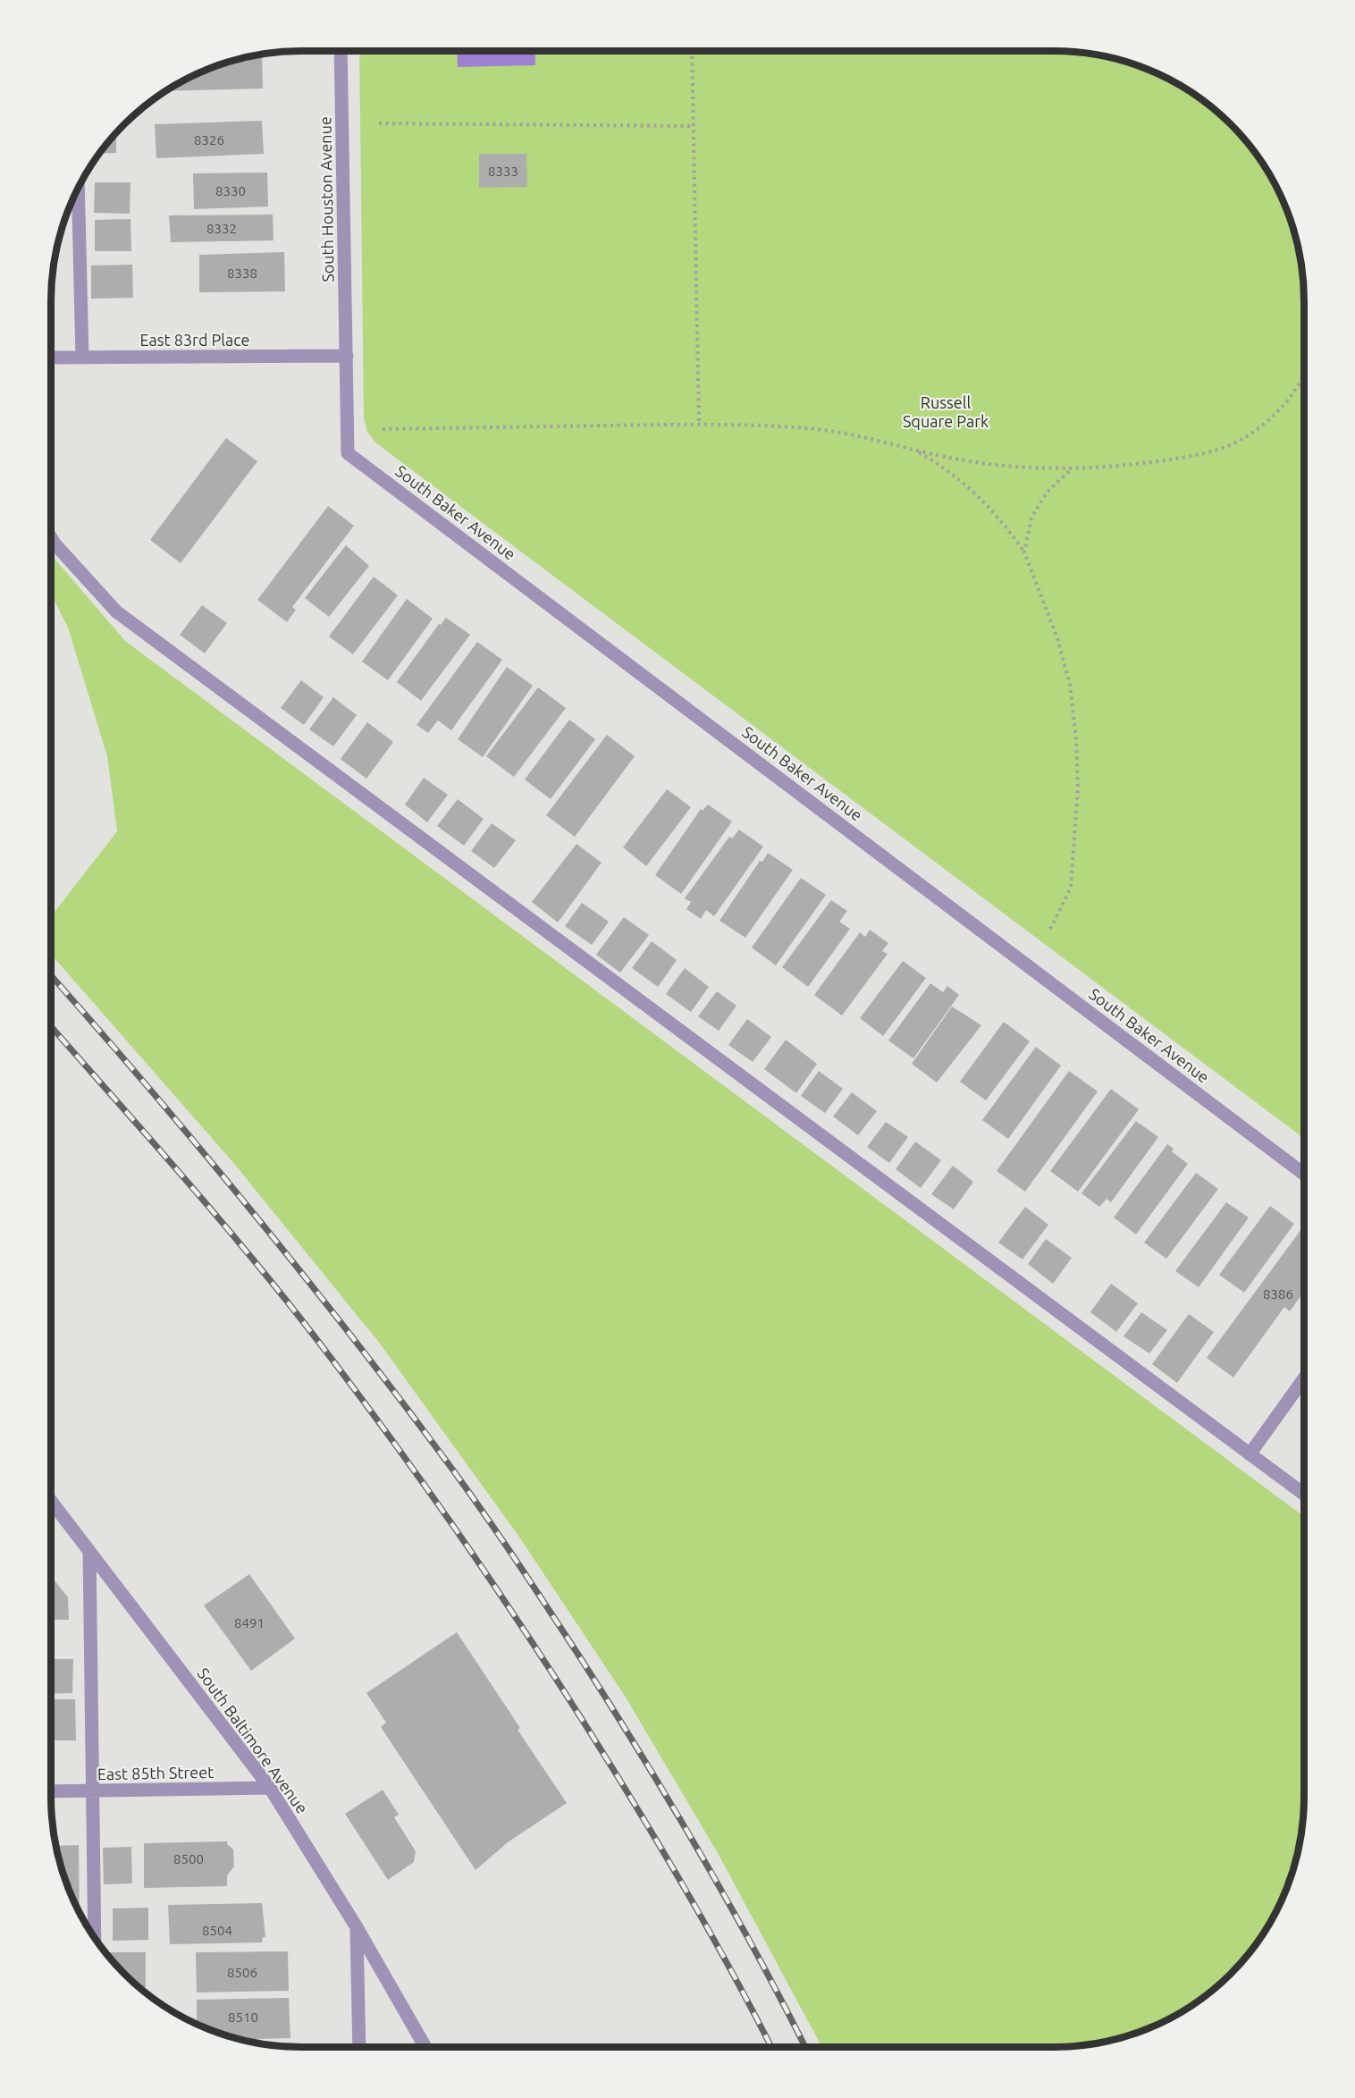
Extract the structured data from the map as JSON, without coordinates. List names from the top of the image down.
{
  "streets": {
    "street": [
      "South Houston Avenue",
      "East 83rd Place",
      "South Baker Avenue",
      "South Baltimore Avenue",
      "East 85th Street"
    ]
  },
  "crossings": [
    ["South Houston Avenue", "East 83rd Place"],
    ["South Houston Avenue", "South Baker Avenue"],
    ["East 83rd Place", "South Baker Avenue"],
    ["South Baltimore Avenue", "East 85th Street"]
  ],
  "parks": ["Russell Square Park"],
  "house_numbers": [
    "8326",
    "8333",
    "8330",
    "8332",
    "8338",
    "8386",
    "8491",
    "8500",
    "8504",
    "8506",
    "8510"
  ]
}
